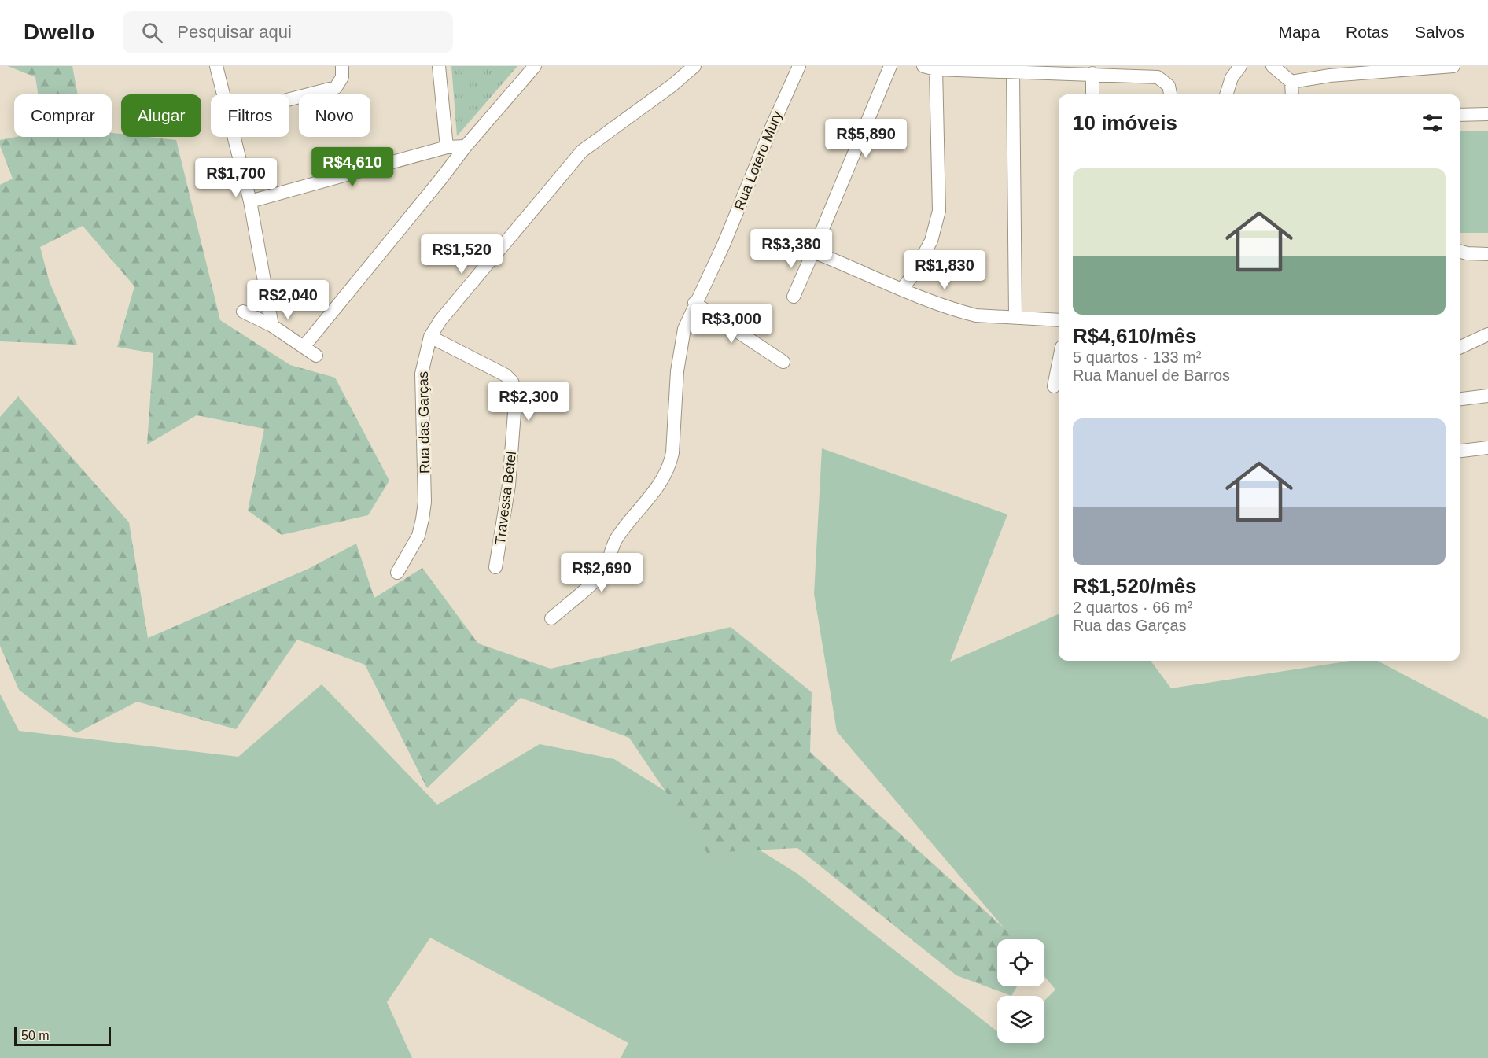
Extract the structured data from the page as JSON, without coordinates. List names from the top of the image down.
{
  "streets": {
    "street": ["Rua Lotero Mury", "Rua das Garças", "Travessa Betel"]
  },
  "crossings": [
    ["Rua das Garças", "Travessa Betel"]
  ],
  "scale_bar": "50 m",
  "page": {
    "header": "Dwello",
    "search": "Pesquisar aqui",
    "nav": ["Mapa", "Rotas", "Salvos"],
    "chip": [
      "Comprar",
      "Alugar",
      "Filtros",
      "Novo"
    ],
    "heading": "10 imóveis",
    "price": [
      "R$5,890",
      "R$4,610",
      "R$1,700",
      "R$3,380",
      "R$1,520",
      "R$1,830",
      "R$2,040",
      "R$3,000",
      "R$2,300",
      "R$2,690"
    ],
    "list": [
      {
        "name": "R$4,610/mês",
        "note": "5 quartos · 133 m² · Rua Manuel de Barros"
      },
      {
        "name": "R$1,520/mês",
        "note": "2 quartos · 66 m² · Rua das Garças"
      }
    ],
    "scale": "50 m"
  }
}
